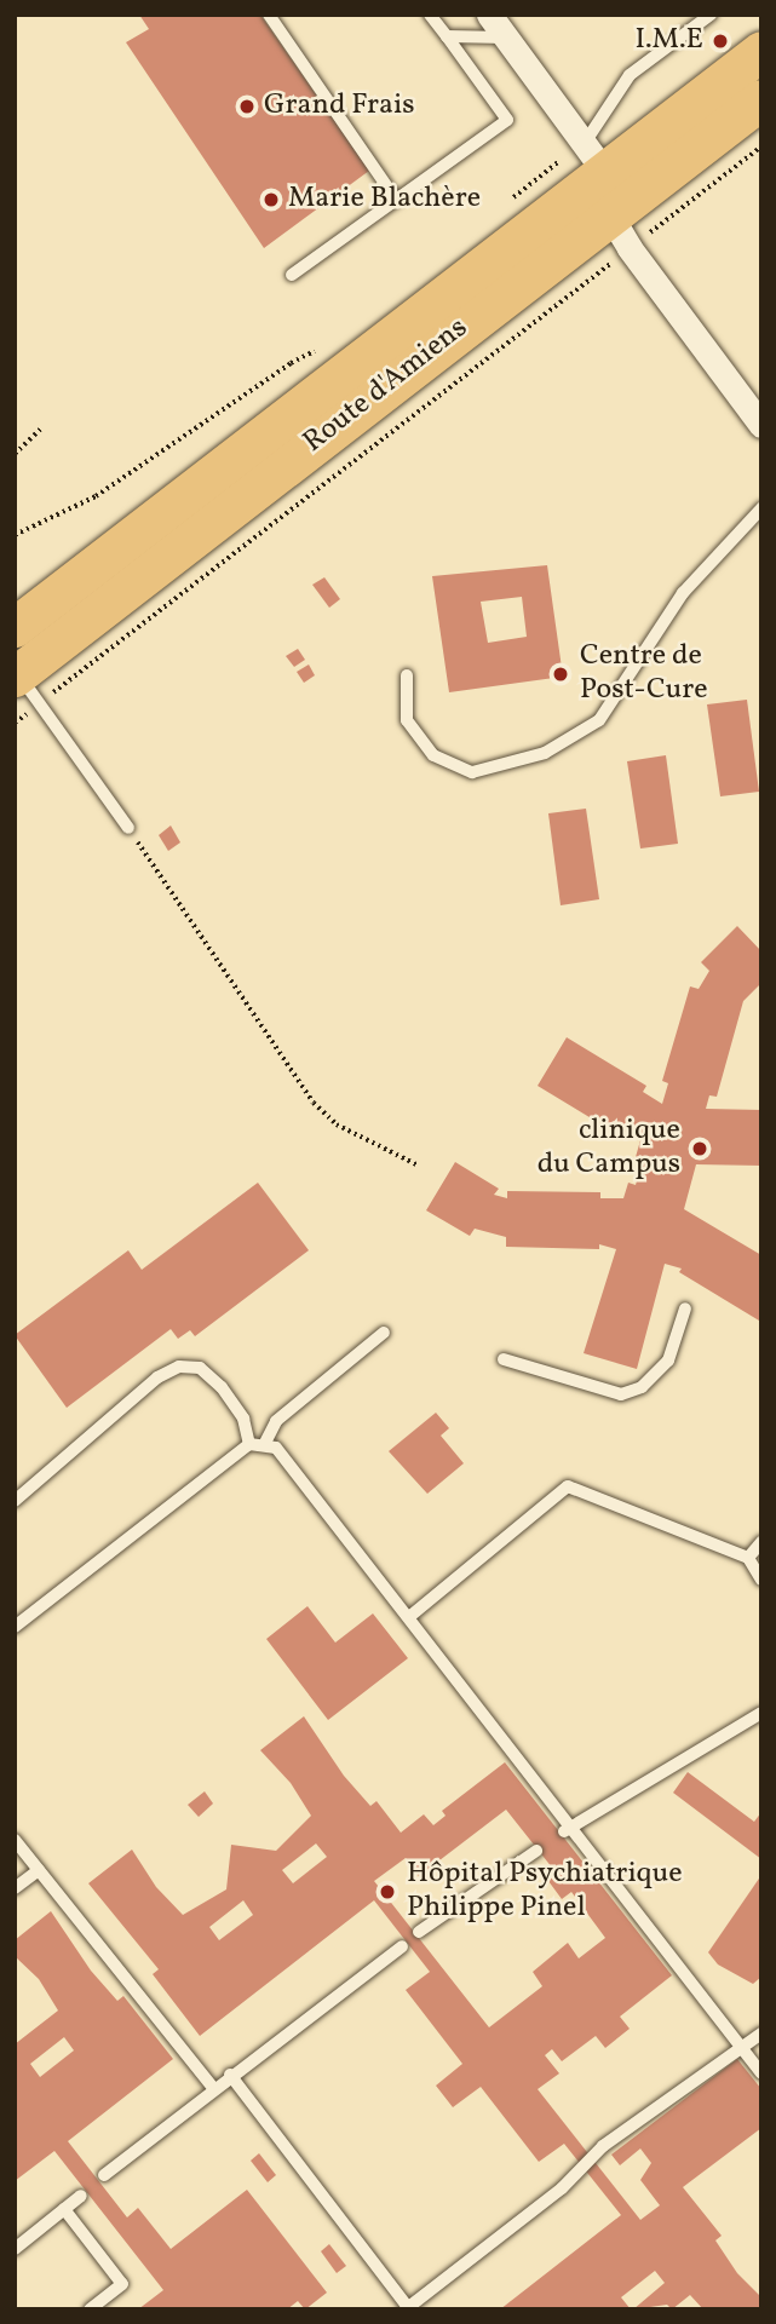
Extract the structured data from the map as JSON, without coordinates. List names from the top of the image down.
{
  "streets": {
    "main road": ["Route d'Amiens"]
  },
  "places": [
    "I.M.E",
    "Grand Frais",
    "Marie Blachère",
    "Centre de Post-Cure",
    "clinique du Campus",
    "Hôpital Psychiatrique Philippe Pinel"
  ]
}
